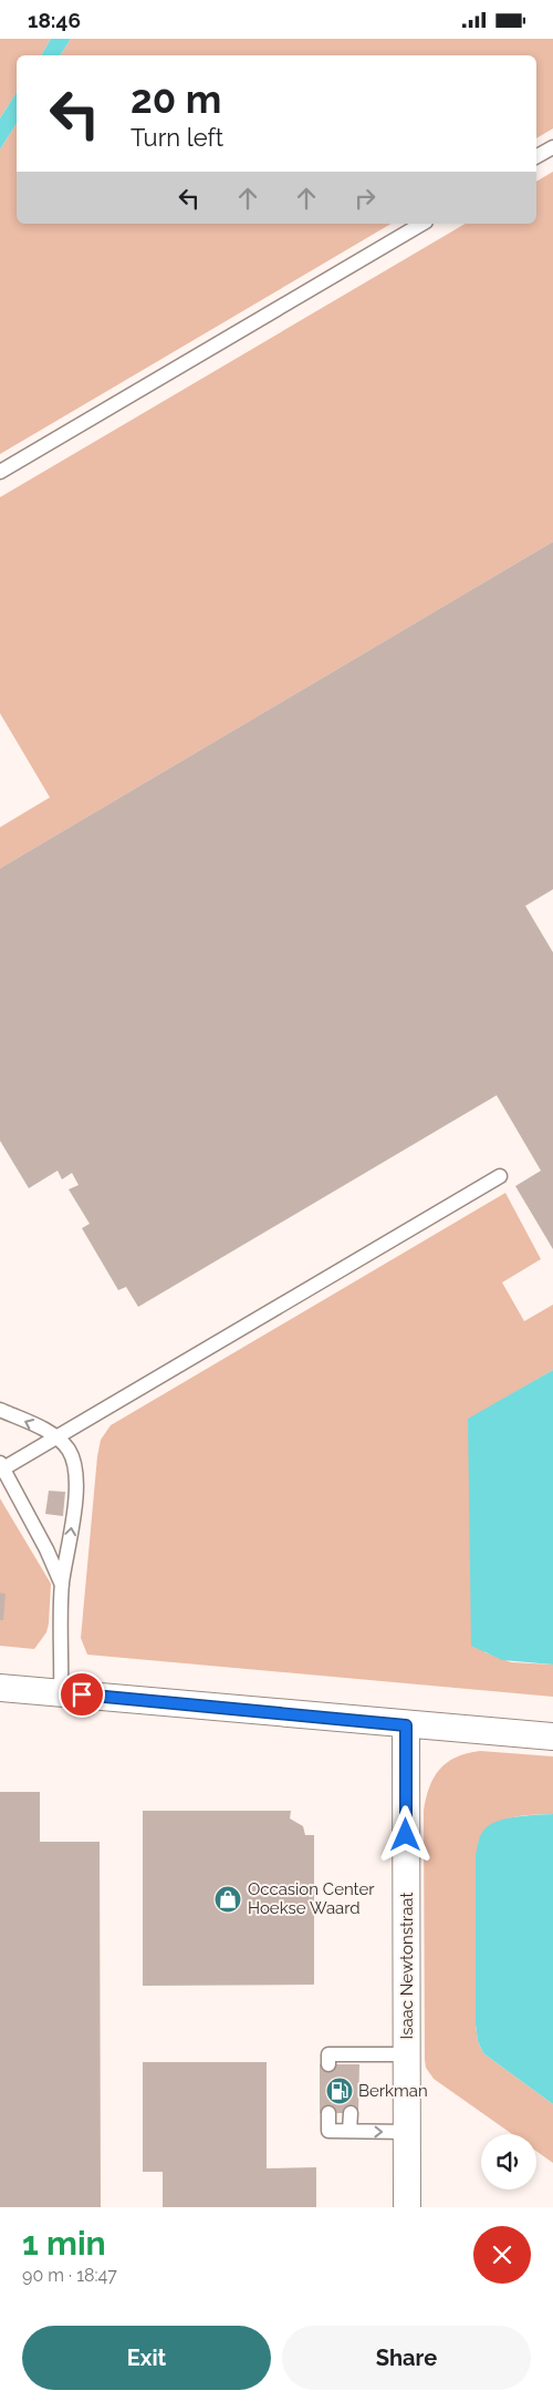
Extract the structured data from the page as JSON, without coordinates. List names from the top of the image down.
{
  "streets": {
    "street": ["Isaac Newtonstraat"]
  },
  "places": {
    "shop": ["Occasion Center Hoekse Waard"],
    "fuel station": ["Berkman"]
  },
  "page": {
    "status": "18:46",
    "turn": ["20 m", "Turn left"],
    "heading": ["1 min", "90 m · 18:47"],
    "buttons": ["Exit", "Share"]
  }
}
